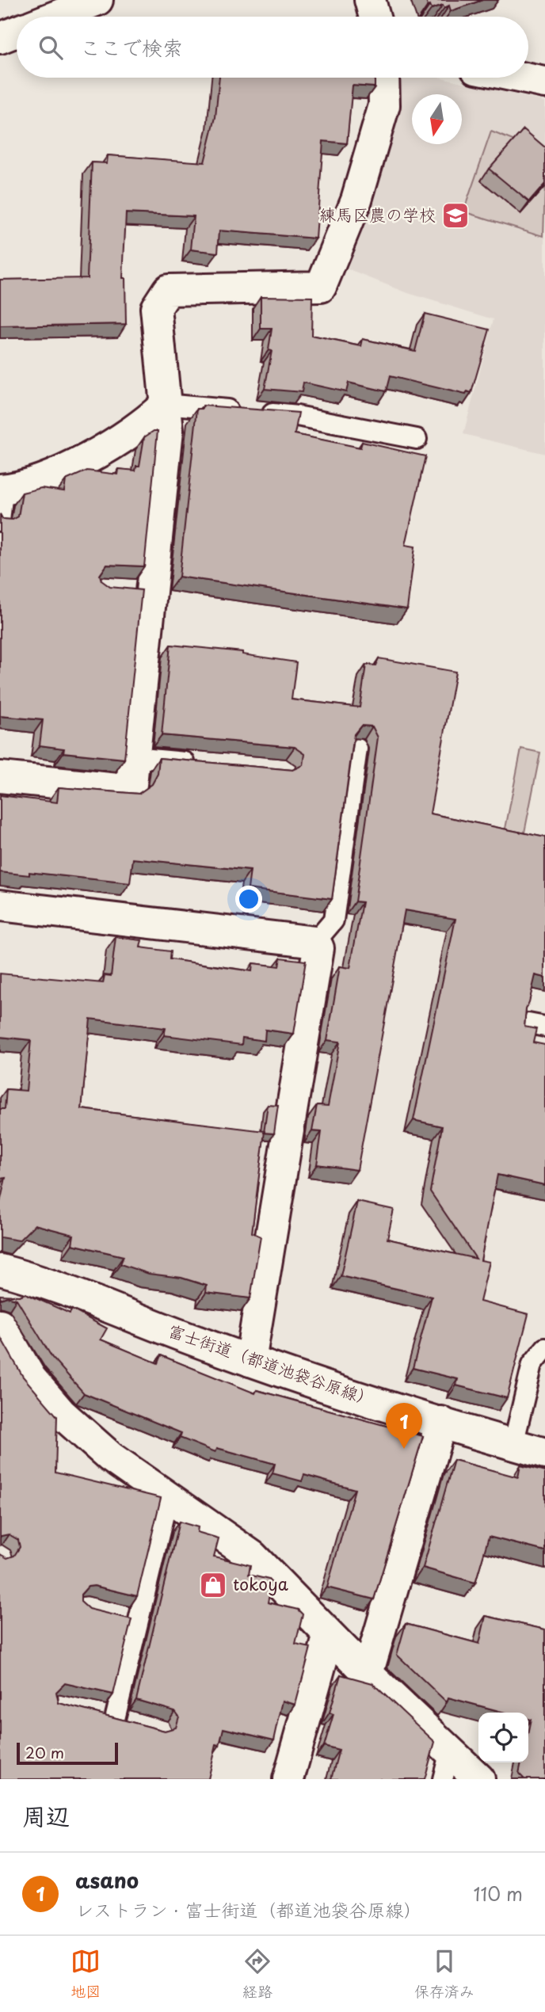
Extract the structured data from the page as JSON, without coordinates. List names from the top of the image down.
{
  "streets": {
    "street": ["富士街道（都道池袋谷原線）"]
  },
  "places": {
    "school or university": ["練馬区農の学校"],
    "shop": ["tokoya"]
  },
  "scale_bar": "20 m",
  "north": "bottom",
  "page": {
    "search": "ここで検索",
    "pins": "1",
    "scale": "20 m",
    "heading": "周辺",
    "list": [
      {
        "mark": "1",
        "name": "asano",
        "note": "レストラン · 富士街道（都道池袋谷原線）",
        "value": "110 m"
      }
    ],
    "nav": ["地図", "経路", "保存済み"]
  }
}
